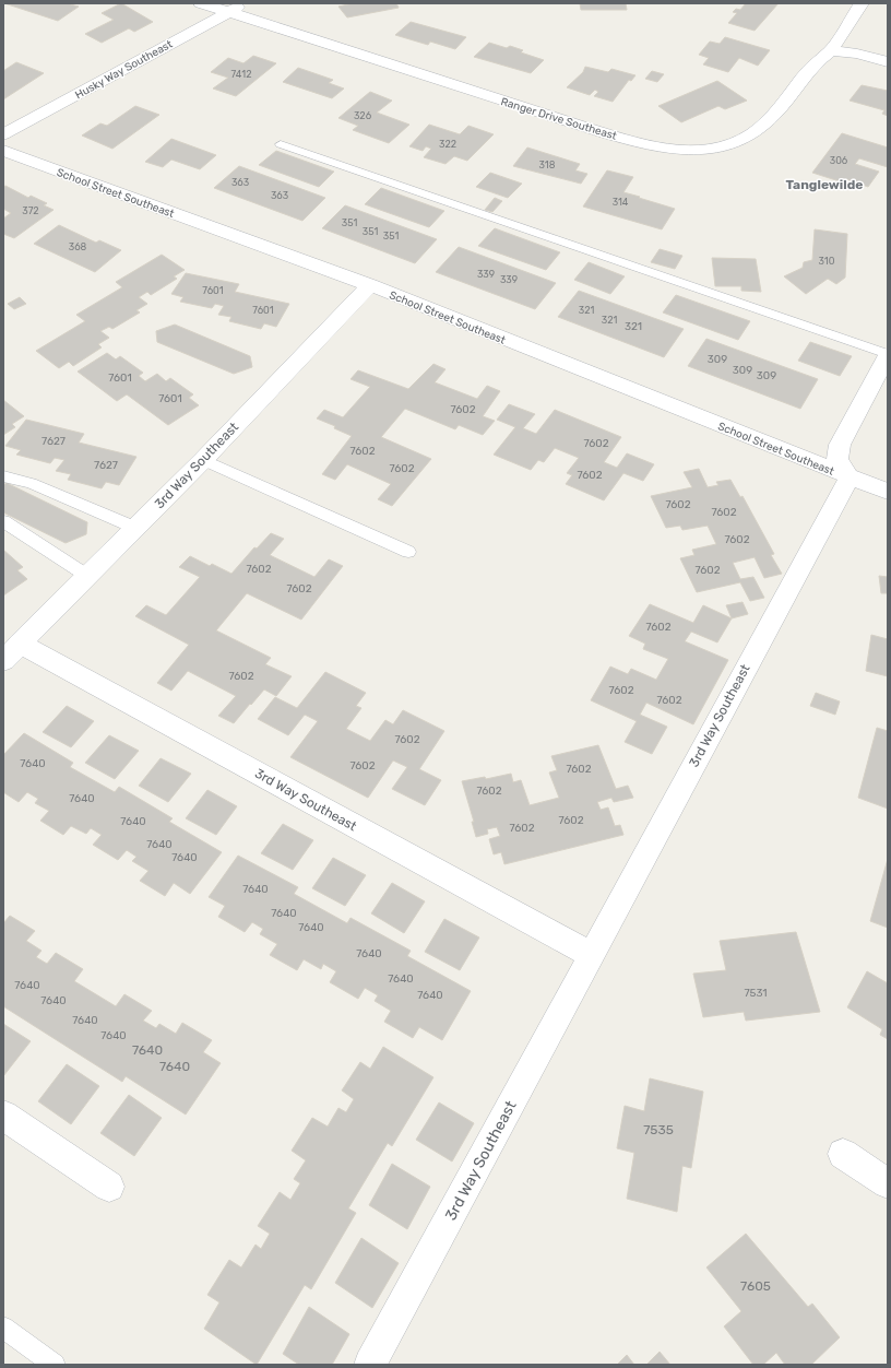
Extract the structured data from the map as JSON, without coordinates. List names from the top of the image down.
{
  "streets": {
    "street": [
      "Husky Way Southeast",
      "Ranger Drive Southeast",
      "School Street Southeast",
      "3rd Way Southeast"
    ]
  },
  "crossings": [
    ["Husky Way Southeast", "Ranger Drive Southeast"],
    ["School Street Southeast", "3rd Way Southeast"]
  ],
  "districts": ["Tanglewilde"],
  "house_numbers": [
    "7412",
    "326",
    "322",
    "306",
    "318",
    "363",
    "363",
    "314",
    "372",
    "351",
    "351",
    "351",
    "368",
    "310",
    "339",
    "339",
    "7601",
    "7601",
    "321",
    "321",
    "321",
    "309",
    "309",
    "309",
    "7601",
    "7601",
    "7602",
    "7627",
    "7602",
    "7602",
    "7627",
    "7602",
    "7602",
    "7602",
    "7602",
    "7602",
    "7602",
    "7602",
    "7602",
    "7602",
    "7602",
    "7602",
    "7602",
    "7602",
    "7640",
    "7602",
    "7602",
    "7602",
    "7640",
    "7602",
    "7640",
    "7602",
    "7640",
    "7640",
    "7640",
    "7640",
    "7640",
    "7640",
    "7640",
    "7640",
    "7531",
    "7640",
    "7640",
    "7640",
    "7640",
    "7640",
    "7640",
    "7535",
    "7605"
  ]
}
